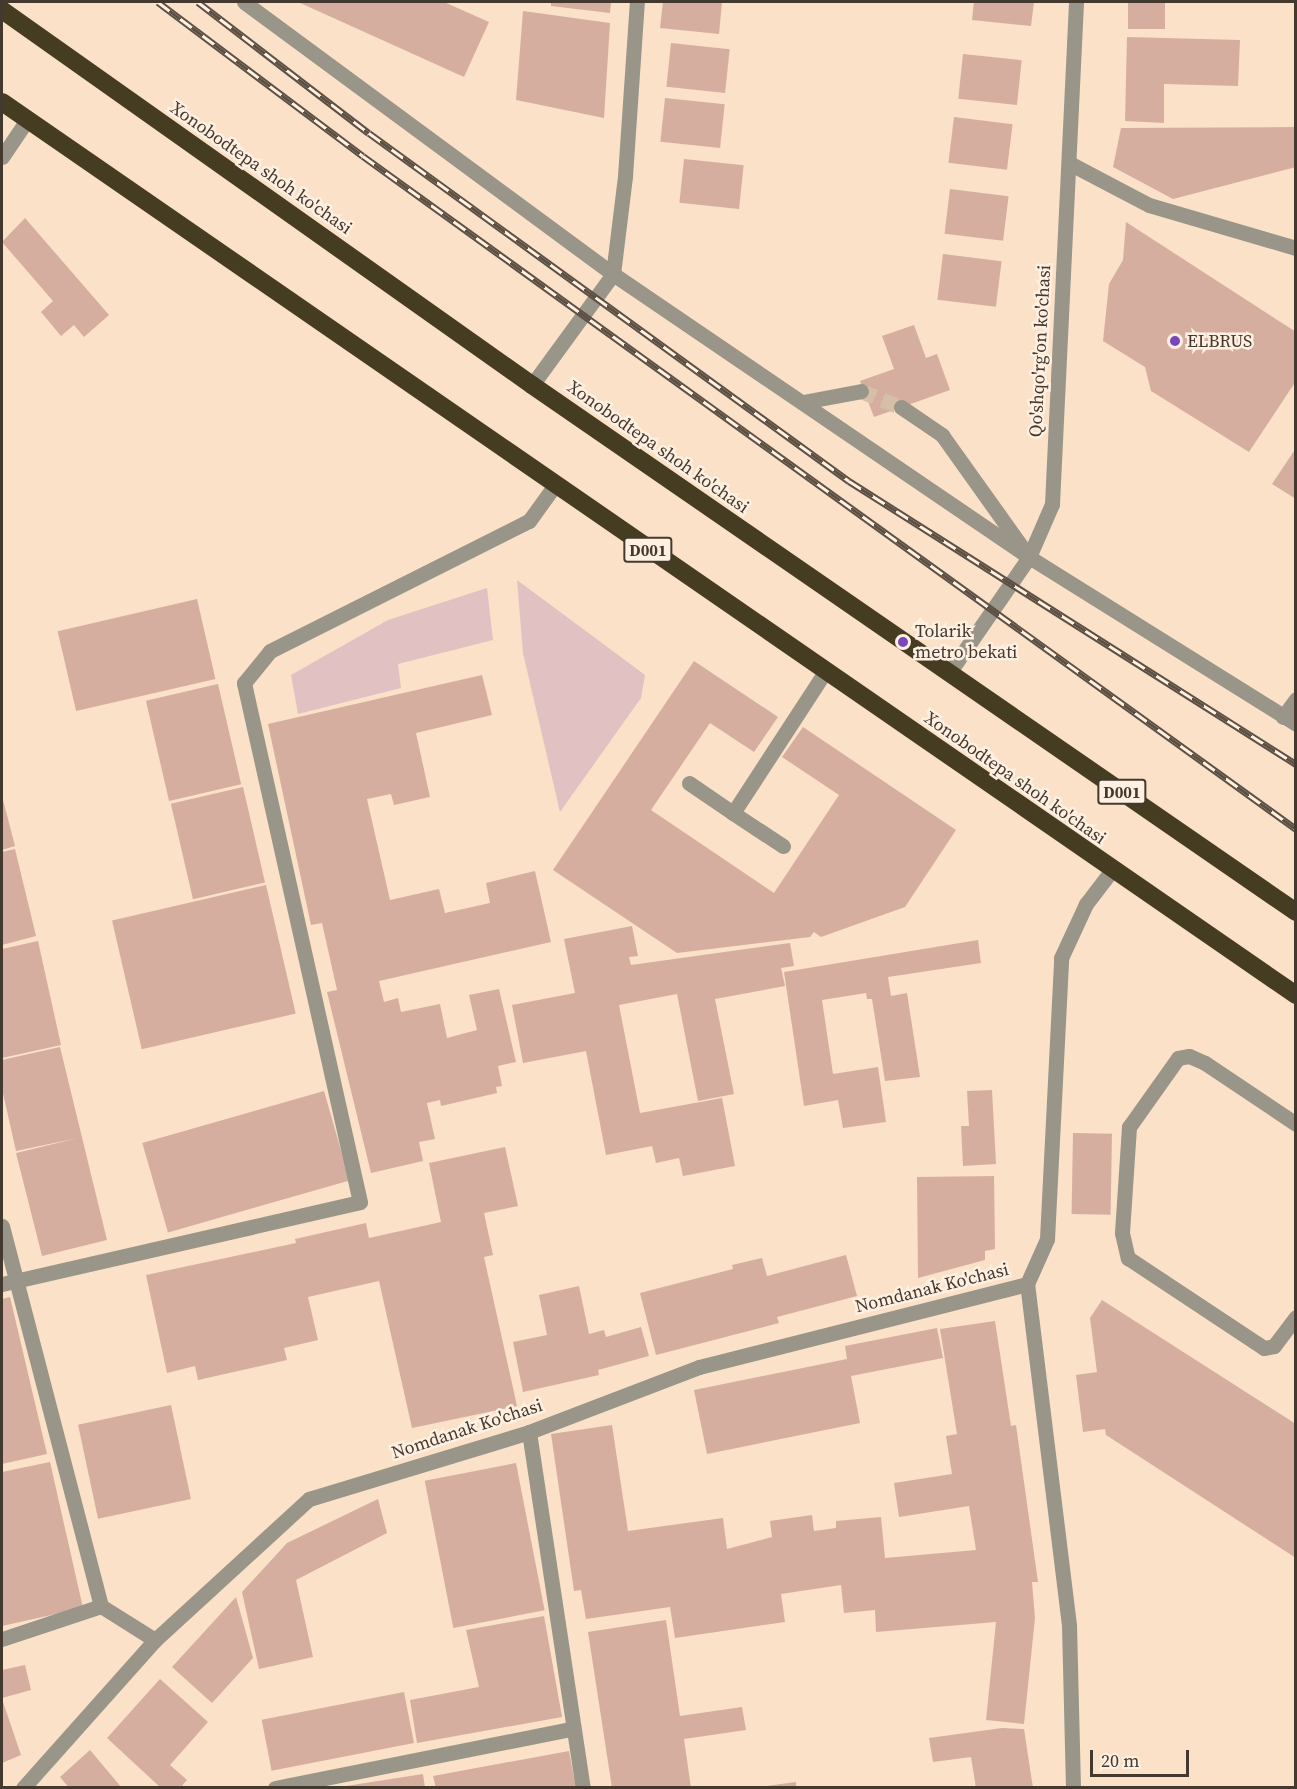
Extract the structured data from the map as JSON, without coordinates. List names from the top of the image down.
{
  "streets": {
    "highway": ["Xonobodtepa shoh ko'chasi", "D001"],
    "street": ["Qo'shqo'rg'on ko'chasi", "Nomdanak Ko'chasi"]
  },
  "crossings": [
    ["Xonobodtepa shoh ko'chasi", "Qo'shqo'rg'on ko'chasi"]
  ],
  "places": ["ELBRUS", "Tolarik metro bekati"],
  "scale_bar": "20 m"
}
